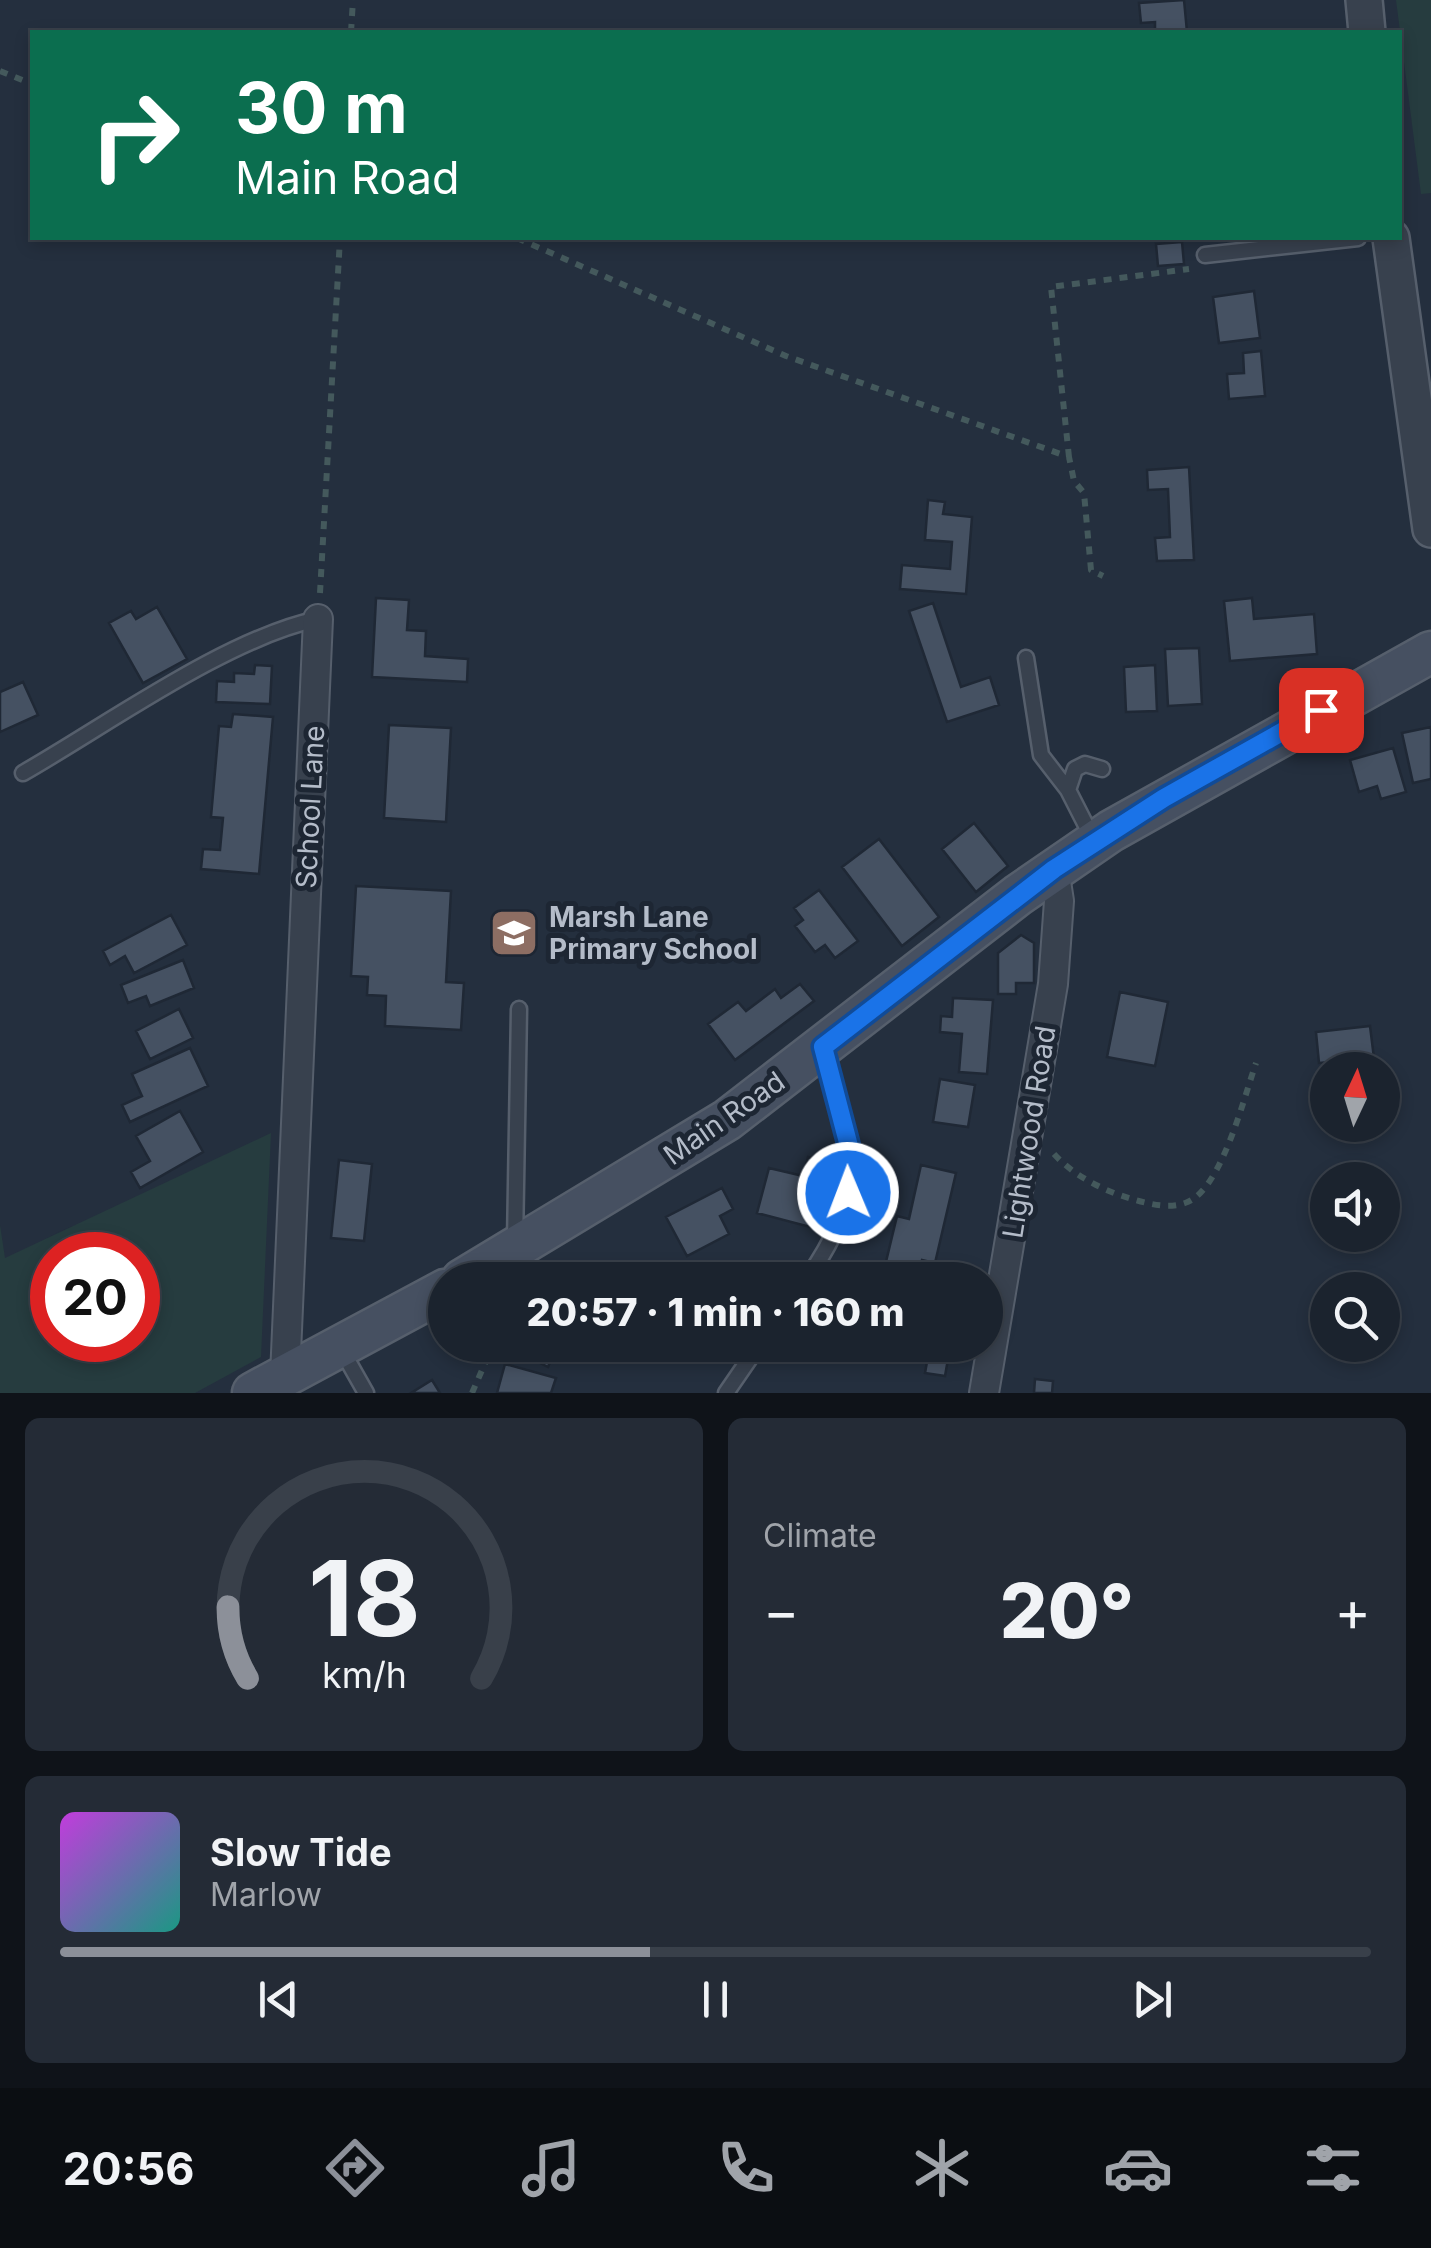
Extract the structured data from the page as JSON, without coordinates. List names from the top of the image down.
{
  "streets": {
    "main road": ["Main Road"],
    "street": ["School Lane", "Lightwood Road"]
  },
  "crossings": [
    ["Main Road", "Lightwood Road"]
  ],
  "places": {
    "school or university": ["Marsh Lane Primary School"]
  },
  "north": "top",
  "page": {
    "turn": ["30 m", "Main Road"],
    "limit": "20",
    "trip": "20:57 · 1 min · 160 m",
    "tile": "Climate",
    "heat": ["−", "20°", "+"],
    "song": ["Slow Tide", "Marlow"],
    "tabs": "20:56",
    "gauge": ["18", "km/h"]
  }
}
